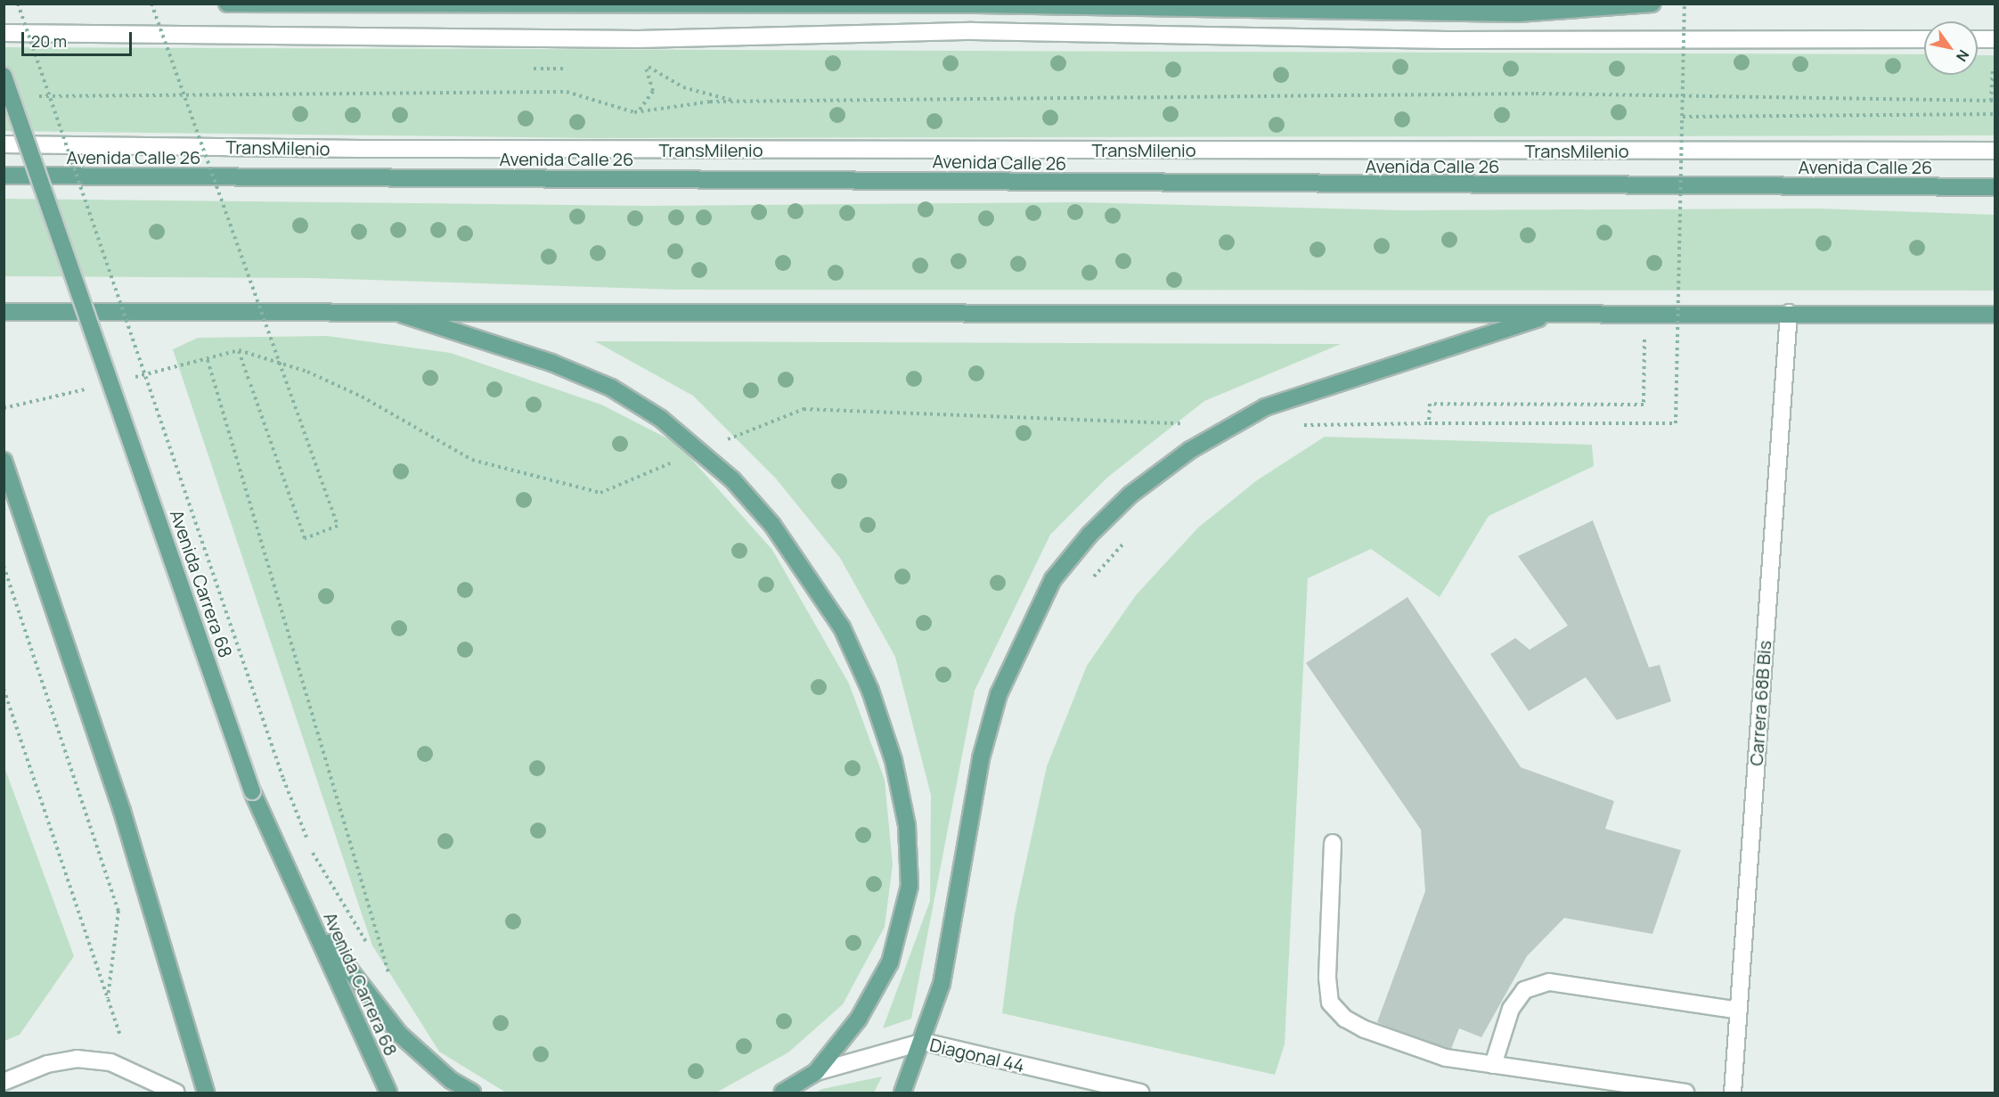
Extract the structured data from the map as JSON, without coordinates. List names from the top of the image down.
{
  "streets": {
    "main road": ["Avenida Calle 26", "Avenida Carrera 68"],
    "street": ["TransMilenio", "Carrera 68B Bis", "Diagonal 44"]
  },
  "scale_bar": "20 m",
  "north": "bottom right"
}
